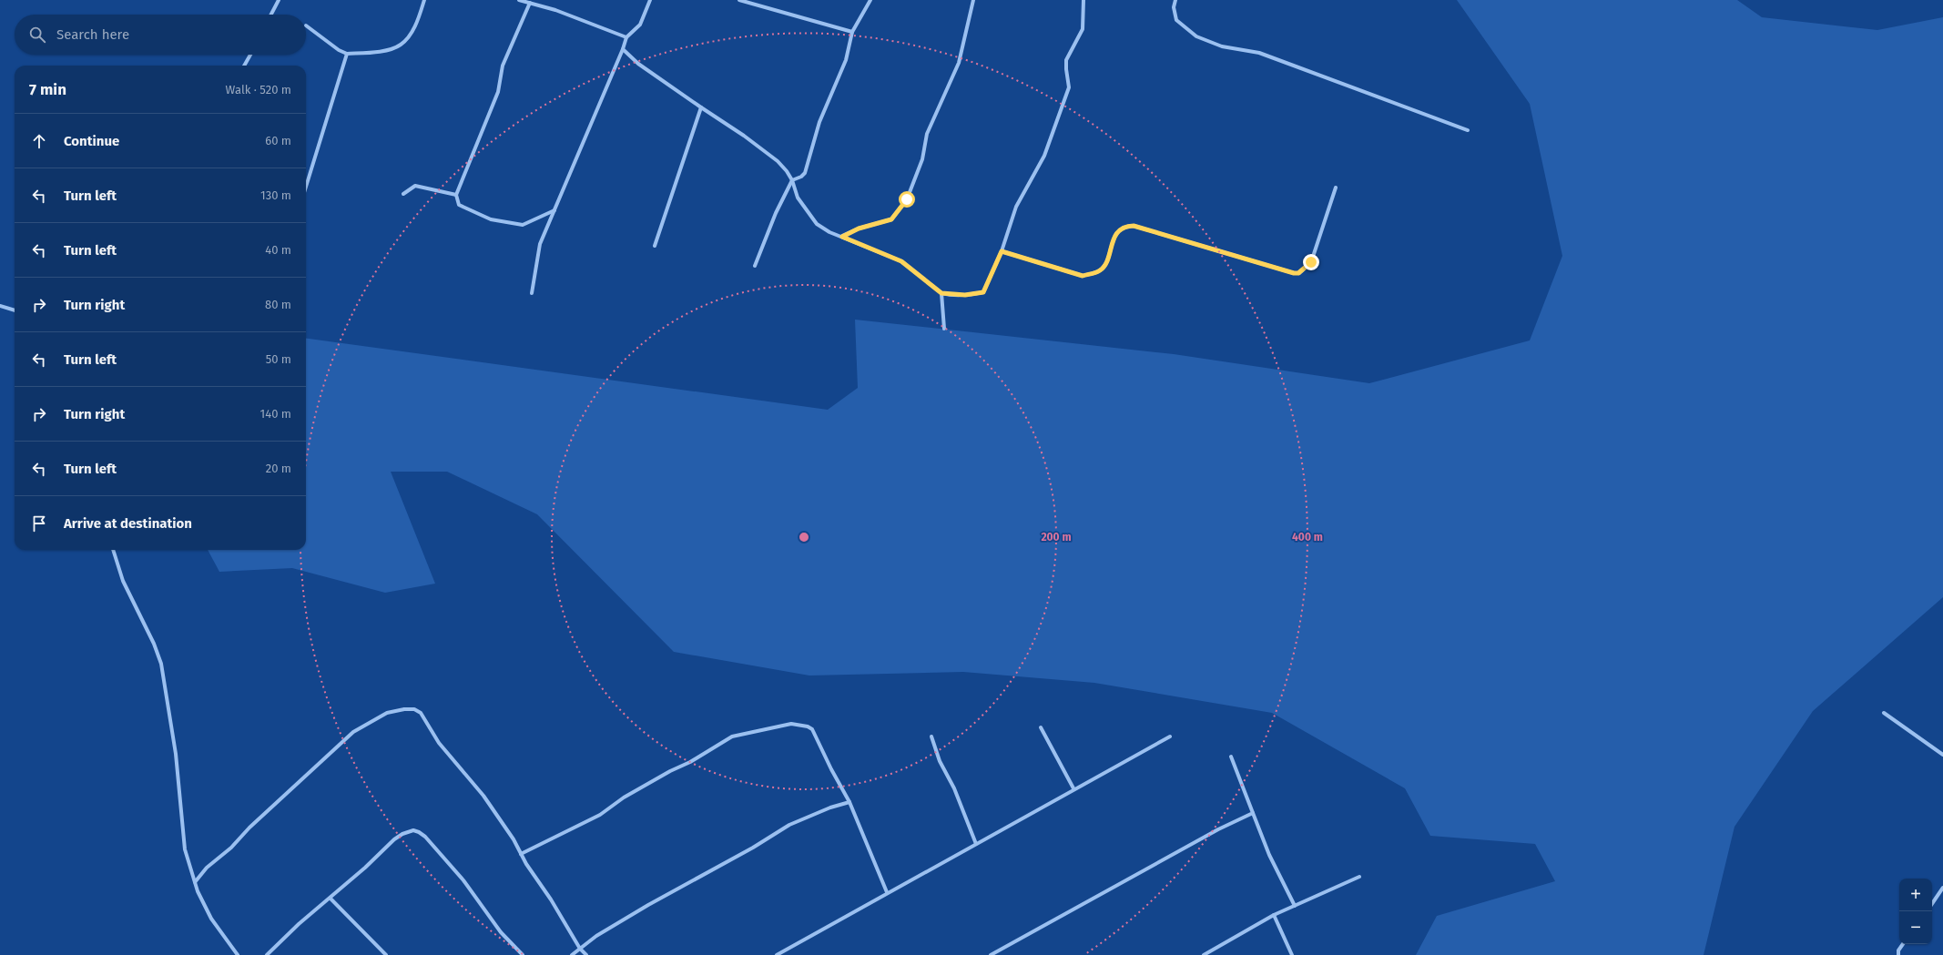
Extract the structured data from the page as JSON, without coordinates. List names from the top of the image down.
{
  "page": {
    "search": "Search here",
    "heading": ["7 min", "Walk · 520 m"],
    "list": [
      ["Continue", "60 m"],
      ["Turn left", "130 m"],
      ["Turn left", "40 m"],
      ["Turn right", "80 m"],
      ["Turn left", "50 m"],
      ["Turn right", "140 m"],
      ["Turn left", "20 m"],
      "Arrive at destination"
    ],
    "map_buttons": ["+", "−"]
  },
  "rings": ["200 m", "400 m"]
}
